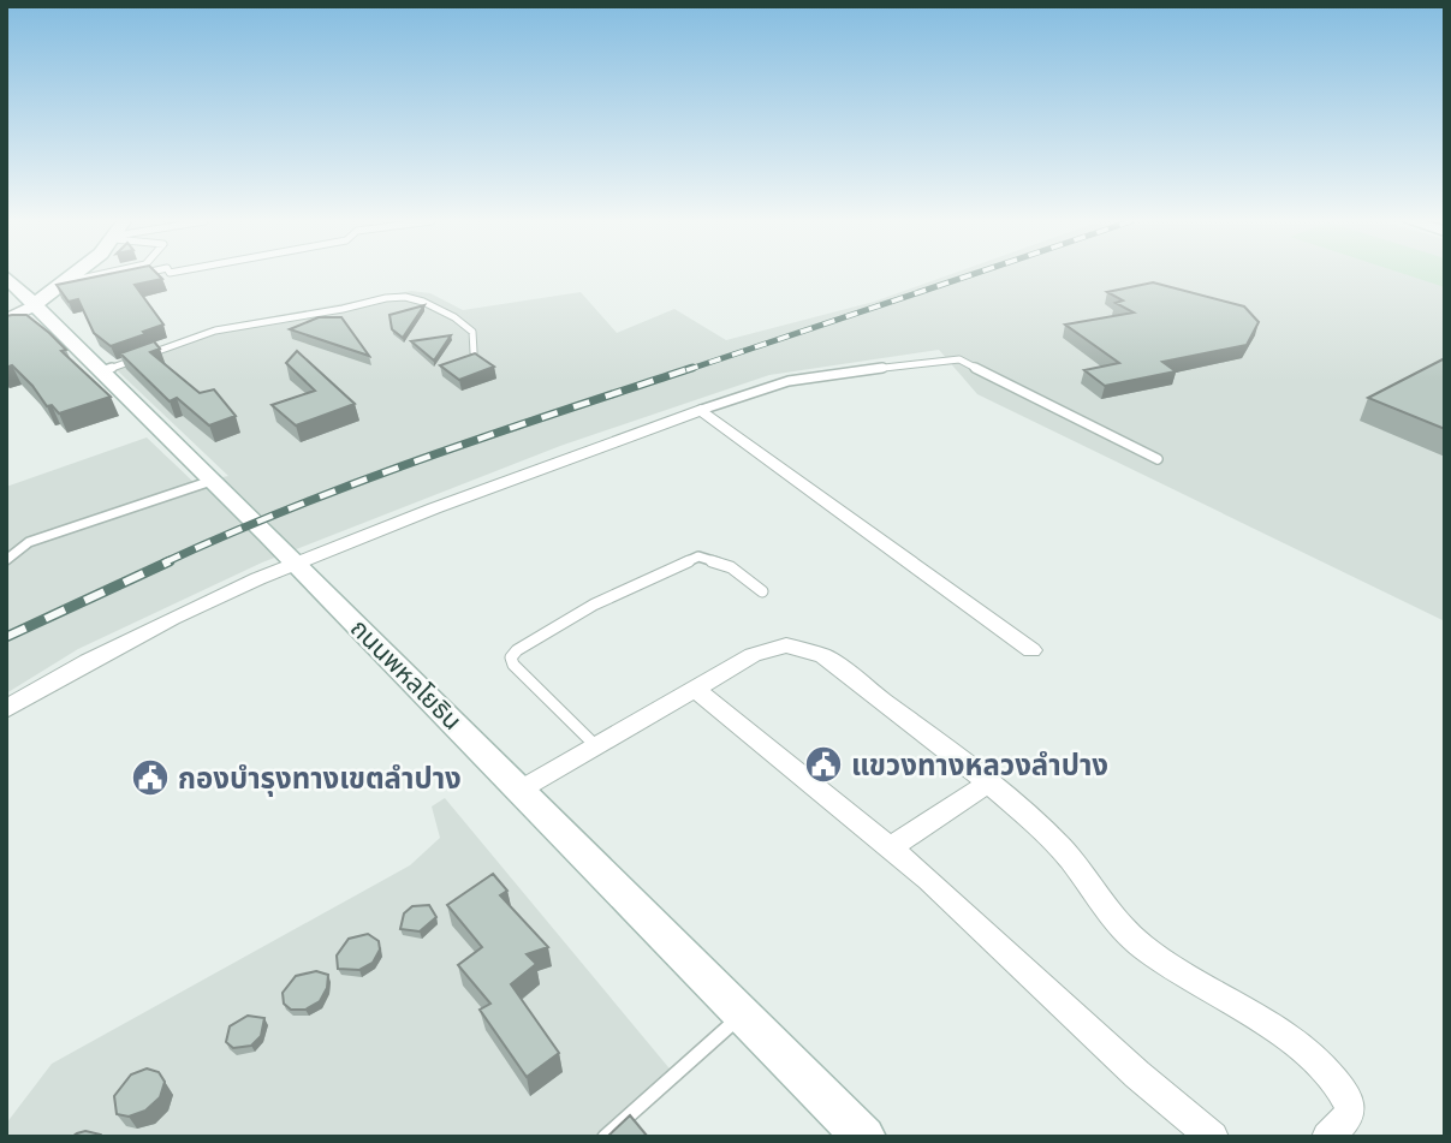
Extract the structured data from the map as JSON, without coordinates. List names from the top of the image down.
{
  "streets": {
    "main road": ["ถนนพหลโยธิน"]
  },
  "places": {
    "public building": ["แขวงทางหลวงลำปาง", "กองบำรุงทางเขตลำปาง"]
  }
}
